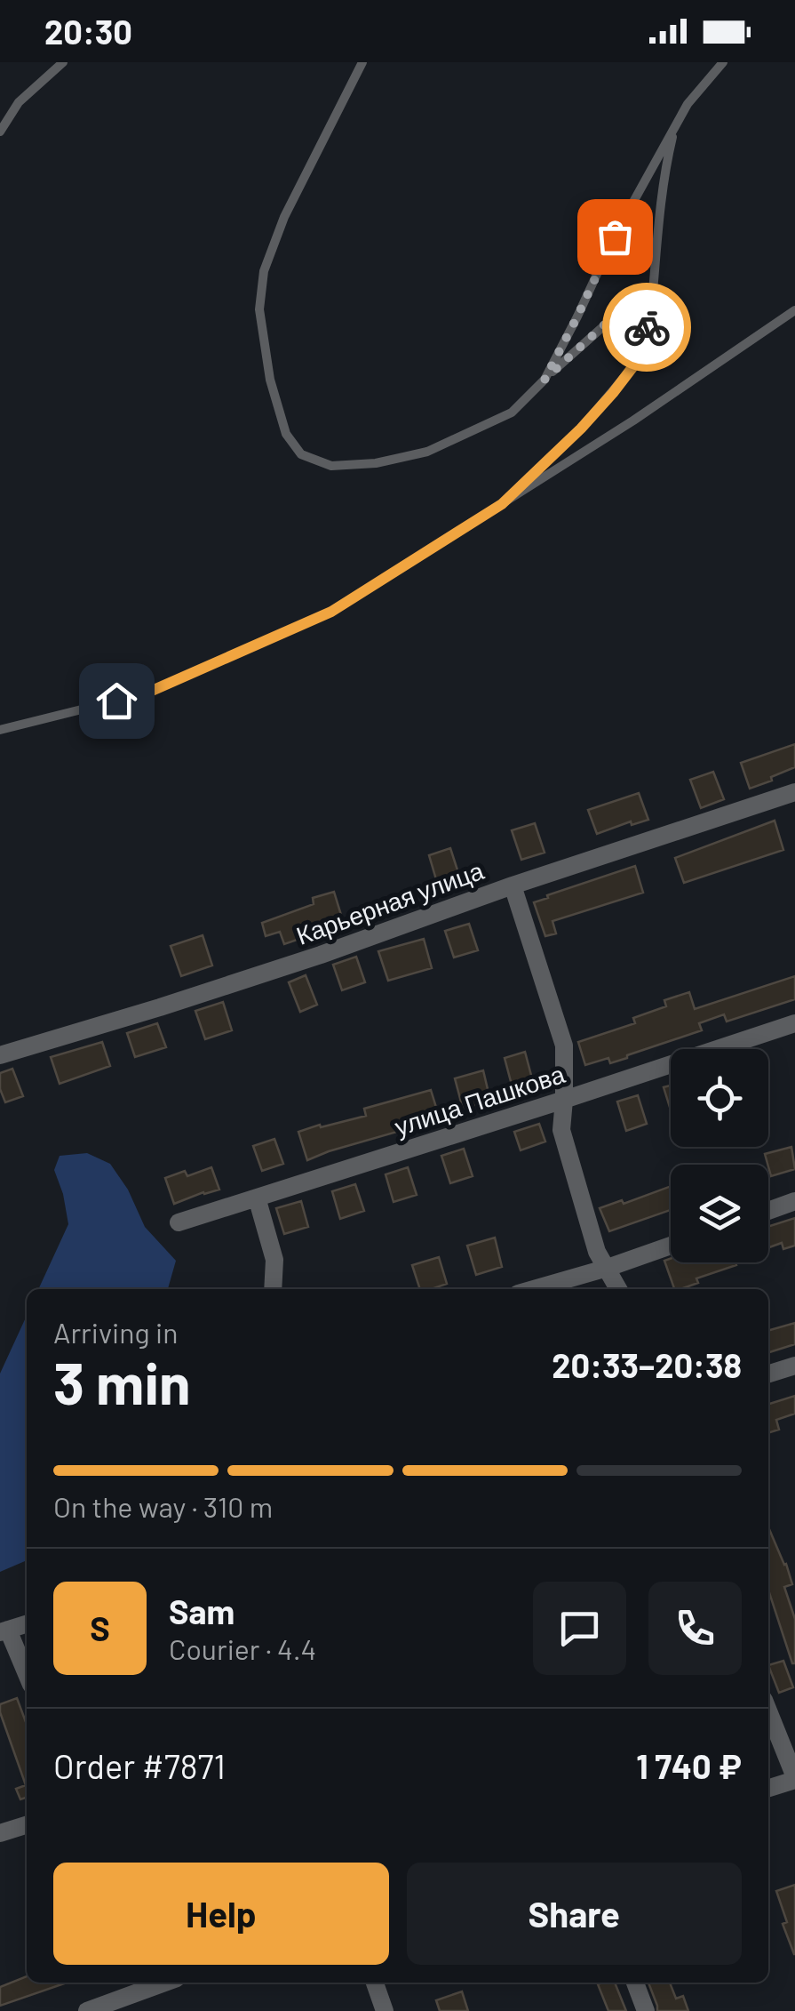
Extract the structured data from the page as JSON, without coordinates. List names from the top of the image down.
{
  "streets": {
    "street": ["Карьерная улица", "улица Пашкова"]
  },
  "page": {
    "status": "20:30",
    "heading": ["3 min", "Arriving in", "20:33–20:38"],
    "panel": [
      "Sam",
      "Courier · 4.4",
      "Order #7871",
      "1 740 ₽"
    ],
    "bar": "On the way · 310 m",
    "round": "S",
    "buttons": ["Help", "Share"]
  }
}
